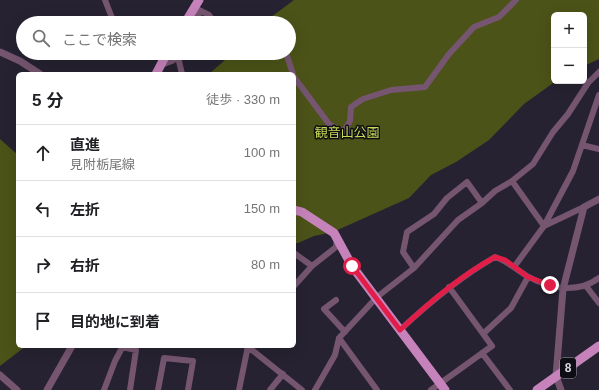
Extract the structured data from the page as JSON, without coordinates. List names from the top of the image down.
{
  "streets": {
    "main road": ["8"]
  },
  "parks": ["観音山公園"],
  "page": {
    "map_buttons": ["+", "−"],
    "search": "ここで検索",
    "heading": ["5 分", "徒歩 · 330 m"],
    "list": [
      ["直進", "見附栃尾線", "100 m"],
      ["左折", "150 m"],
      ["右折", "80 m"],
      "目的地に到着"
    ]
  }
}
